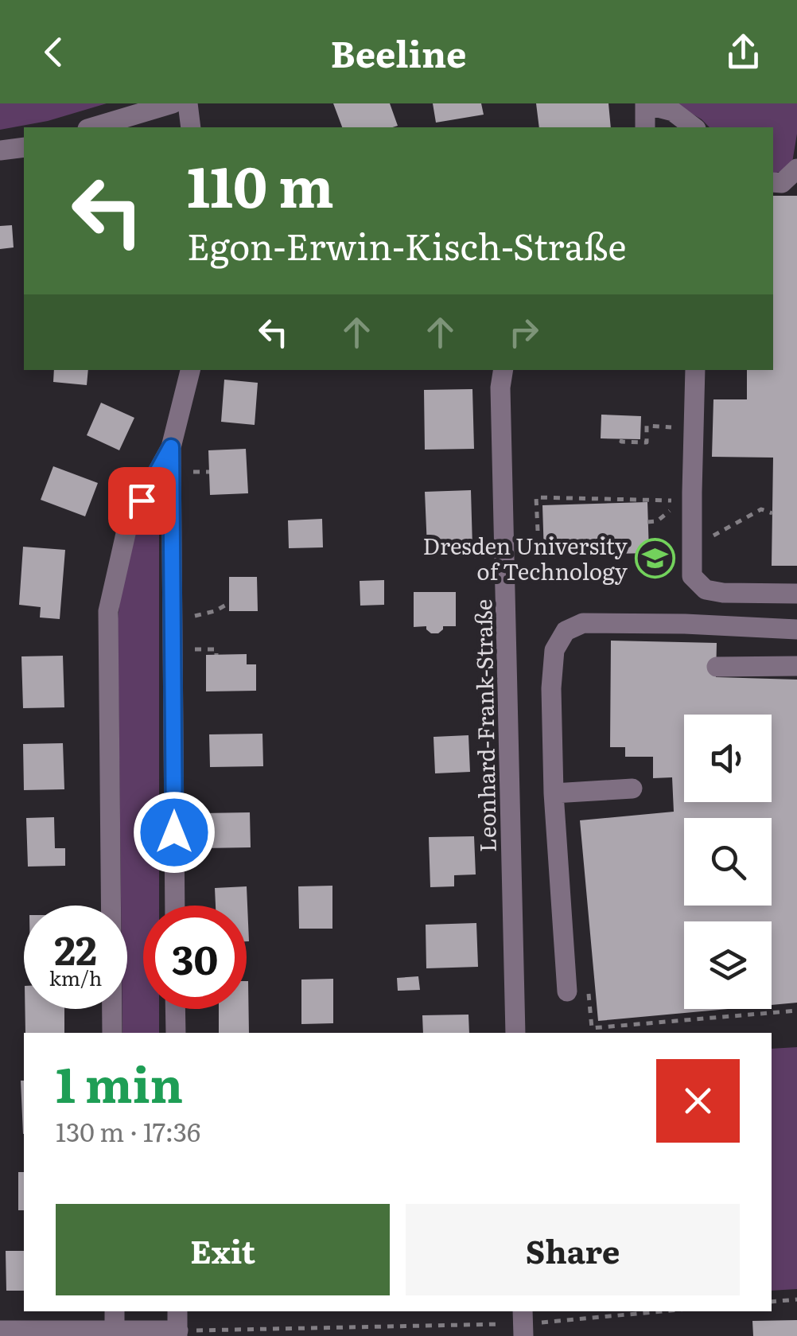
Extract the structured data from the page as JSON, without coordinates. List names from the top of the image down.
{
  "streets": {
    "street": ["Leonhard-Frank-Straße"]
  },
  "places": {
    "school or university": ["Dresden University of Technology"]
  },
  "page": {
    "header": "Beeline",
    "turn": ["110 m", "Egon-Erwin-Kisch-Straße"],
    "speed": "22 km/h",
    "limit": "30",
    "heading": ["1 min", "130 m · 17:36"],
    "buttons": ["Exit", "Share"]
  }
}
